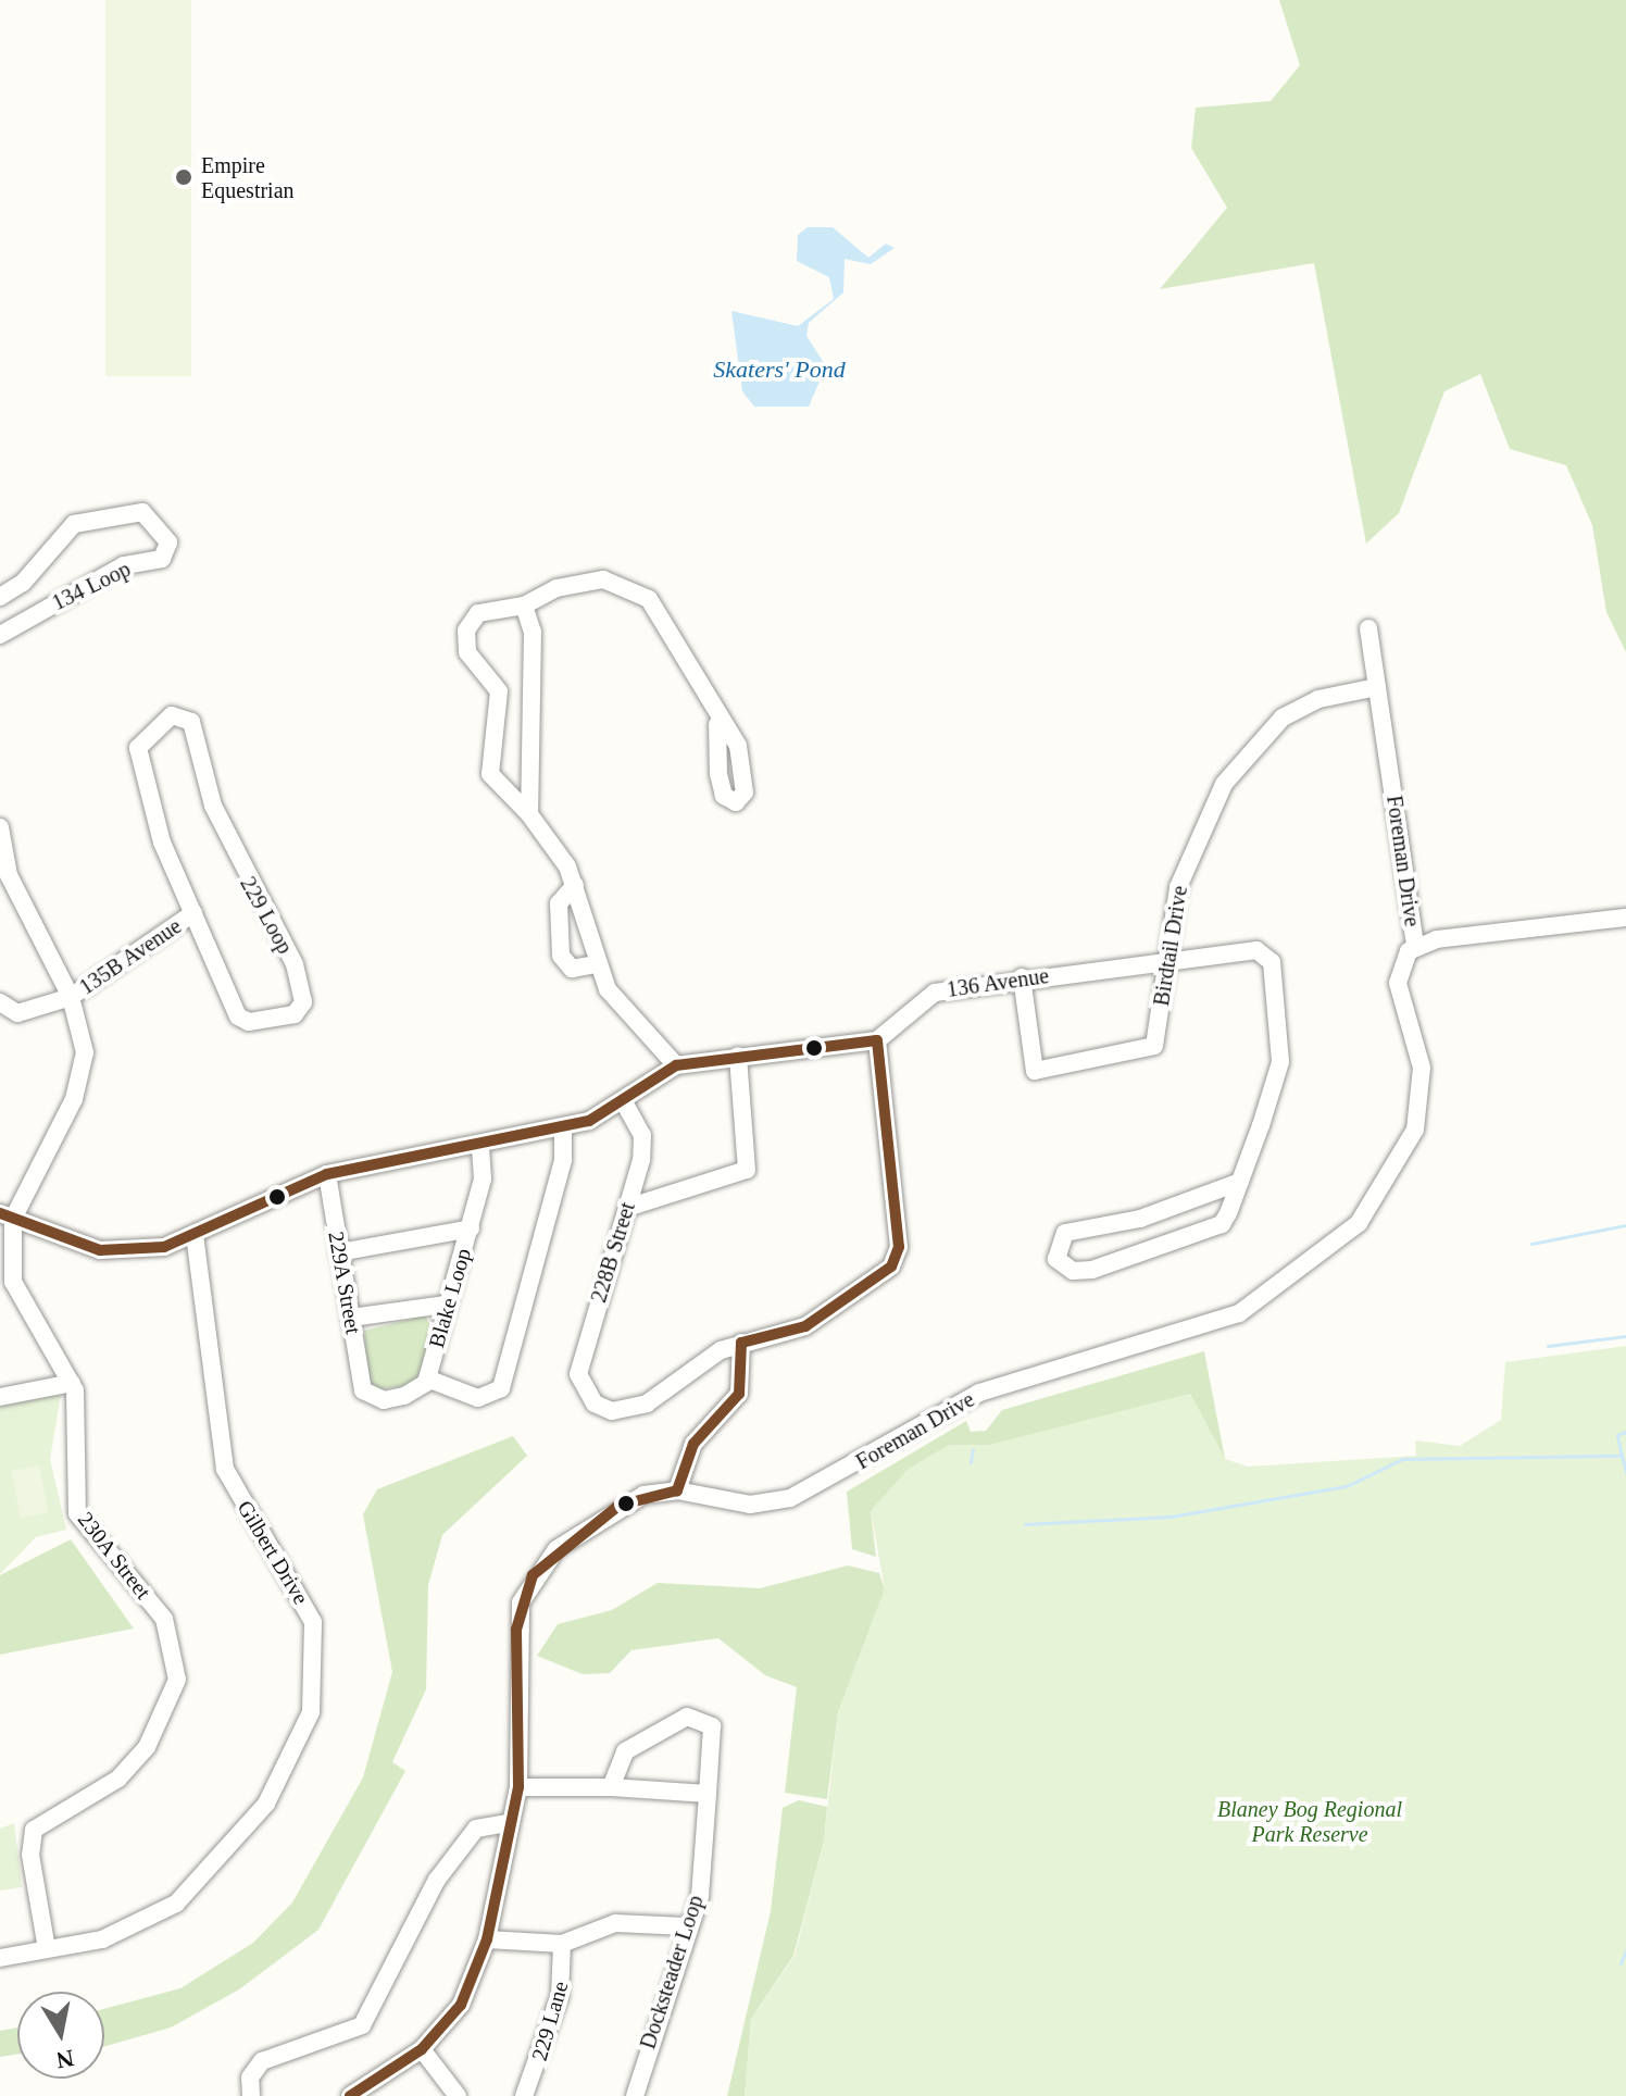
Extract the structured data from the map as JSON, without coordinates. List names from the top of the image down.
{
  "streets": {
    "street": [
      "134 Loop",
      "Foreman Drive",
      "229 Loop",
      "Birdtail Drive",
      "135B Avenue",
      "136 Avenue",
      "228B Street",
      "229A Street",
      "Blake Loop",
      "Gilbert Drive",
      "230A Street",
      "Docksteader Loop",
      "229 Lane"
    ]
  },
  "crossings": [
    ["Foreman Drive", "Birdtail Drive"],
    ["229 Loop", "135B Avenue"],
    ["Birdtail Drive", "136 Avenue"],
    ["135B Avenue", "230A Street"],
    ["229A Street", "Blake Loop"],
    ["Gilbert Drive", "230A Street"]
  ],
  "water": ["Skaters' Pond"],
  "parks": ["Blaney Bog Regional Park Reserve"],
  "places": ["Empire Equestrian"],
  "north": "bottom"
}
